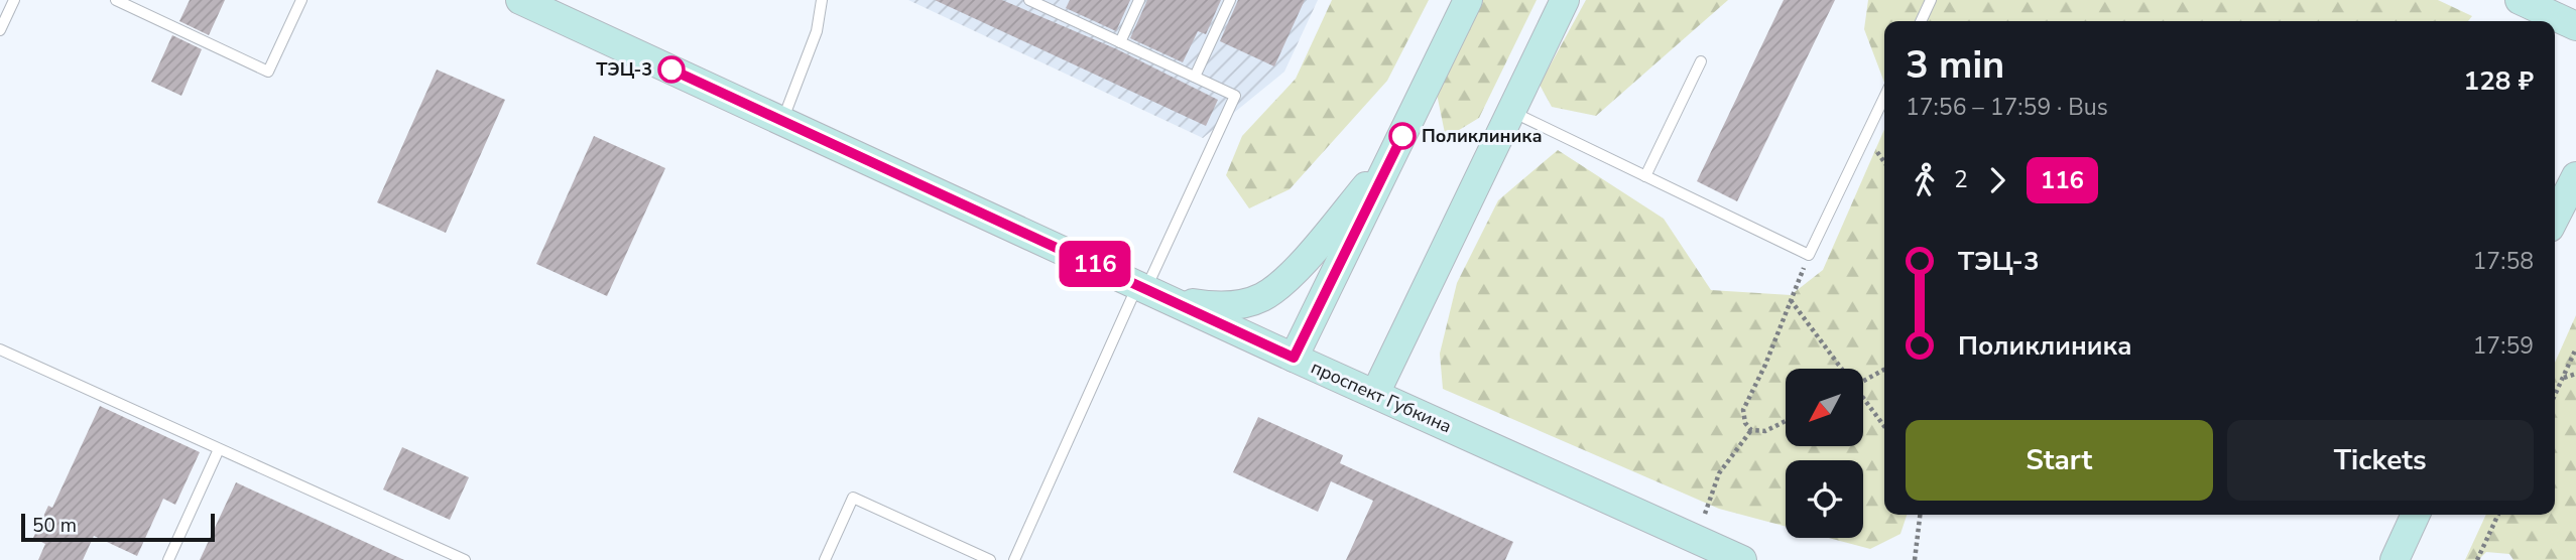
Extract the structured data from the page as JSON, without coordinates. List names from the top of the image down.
{
  "streets": {
    "main road": ["проспект Губкина"]
  },
  "places": ["ТЭЦ-3", "Поликлиника"],
  "lines": ["bus line 116"],
  "scale_bar": "50 m",
  "north": "bottom left",
  "page": {
    "on_map": "116",
    "heading": ["3 min", "17:56 – 17:59 · Bus", "128 ₽"],
    "legs": ["2", "116"],
    "list": [
      {
        "name": "ТЭЦ-3",
        "value": "17:58"
      },
      {
        "name": "Поликлиника",
        "value": "17:59"
      }
    ],
    "buttons": ["Start", "Tickets"],
    "scale": "50 m"
  }
}
